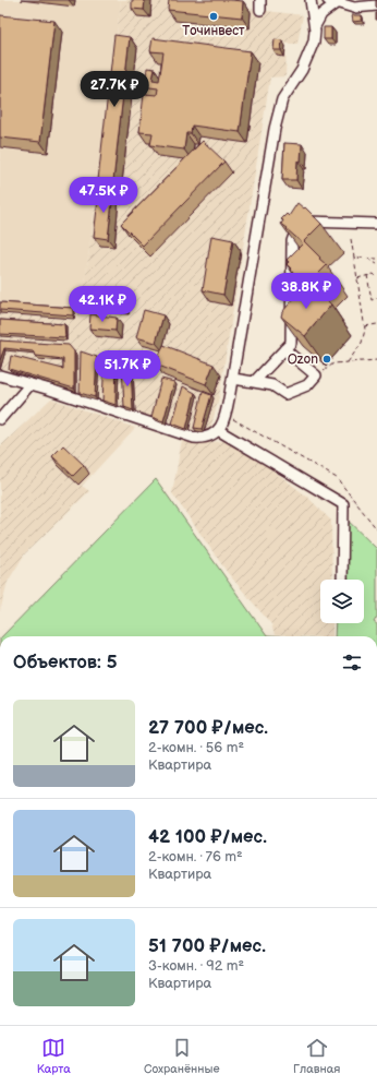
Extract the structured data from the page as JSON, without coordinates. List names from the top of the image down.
{
  "places": ["Точинвест", "Ozon"],
  "page": {
    "price": [
      "27.7K ₽",
      "47.5K ₽",
      "38.8K ₽",
      "42.1K ₽",
      "51.7K ₽"
    ],
    "heading": "Объектов: 5",
    "list": [
      {
        "name": "27 700 ₽/мес.",
        "note": "2-комн. · 56 m² · Квартира"
      },
      {
        "name": "42 100 ₽/мес.",
        "note": "2-комн. · 76 m² · Квартира"
      },
      {
        "name": "51 700 ₽/мес.",
        "note": "3-комн. · 92 m² · Квартира"
      }
    ],
    "tabs": ["Карта", "Сохранённые", "Главная"]
  }
}
